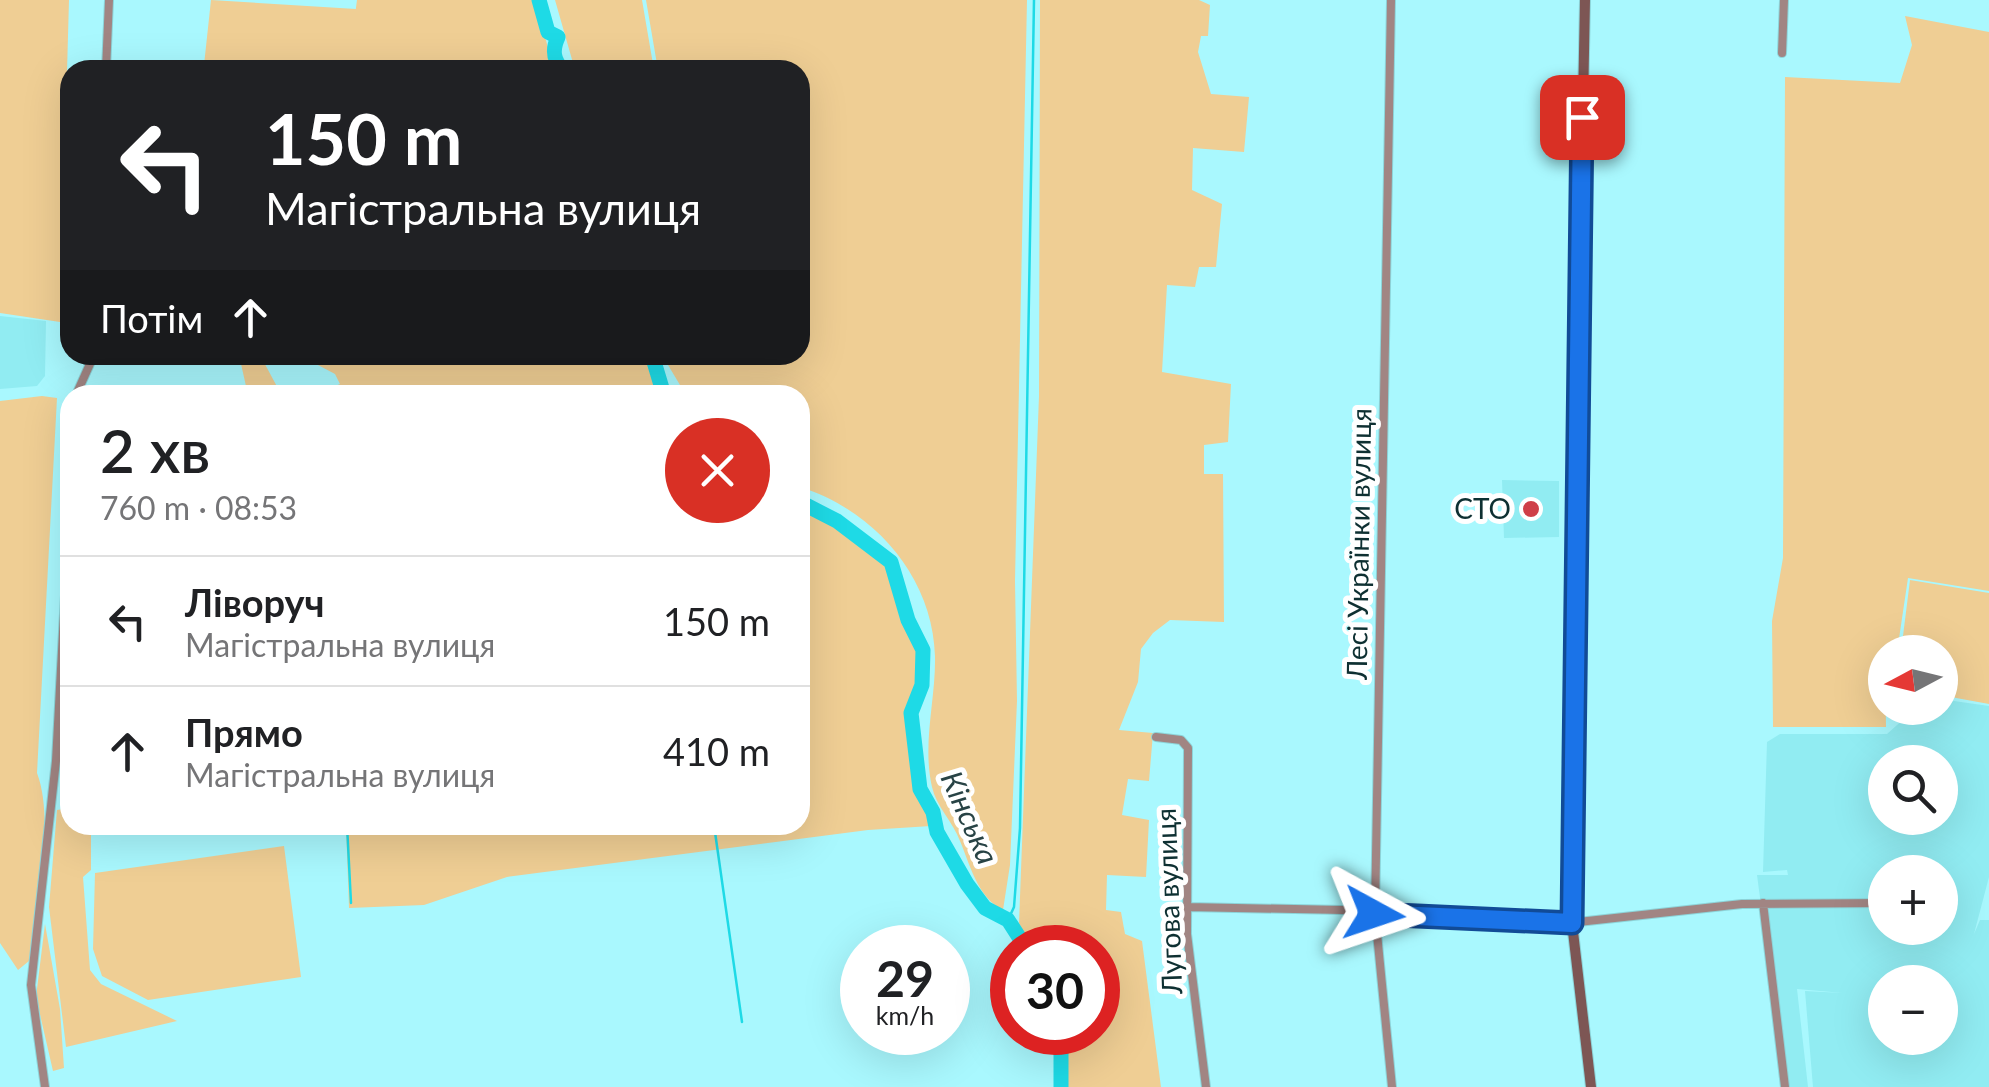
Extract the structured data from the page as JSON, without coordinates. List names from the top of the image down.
{
  "streets": {
    "street": ["Лесі Українки вулиця", "Лугова вулиця"]
  },
  "water": ["Кінська"],
  "places": ["СТО"],
  "north": "left",
  "page": {
    "turn": ["150 m", "Магістральна вулиця"],
    "then": "Потім",
    "heading": ["2 хв", "760 m · 08:53"],
    "list": [
      {
        "name": "Ліворуч",
        "note": "Магістральна вулиця",
        "value": "150 m"
      },
      {
        "name": "Прямо",
        "note": "Магістральна вулиця",
        "value": "410 m"
      }
    ],
    "map_buttons": ["+", "−"],
    "speed": "29 km/h",
    "limit": "30"
  }
}
